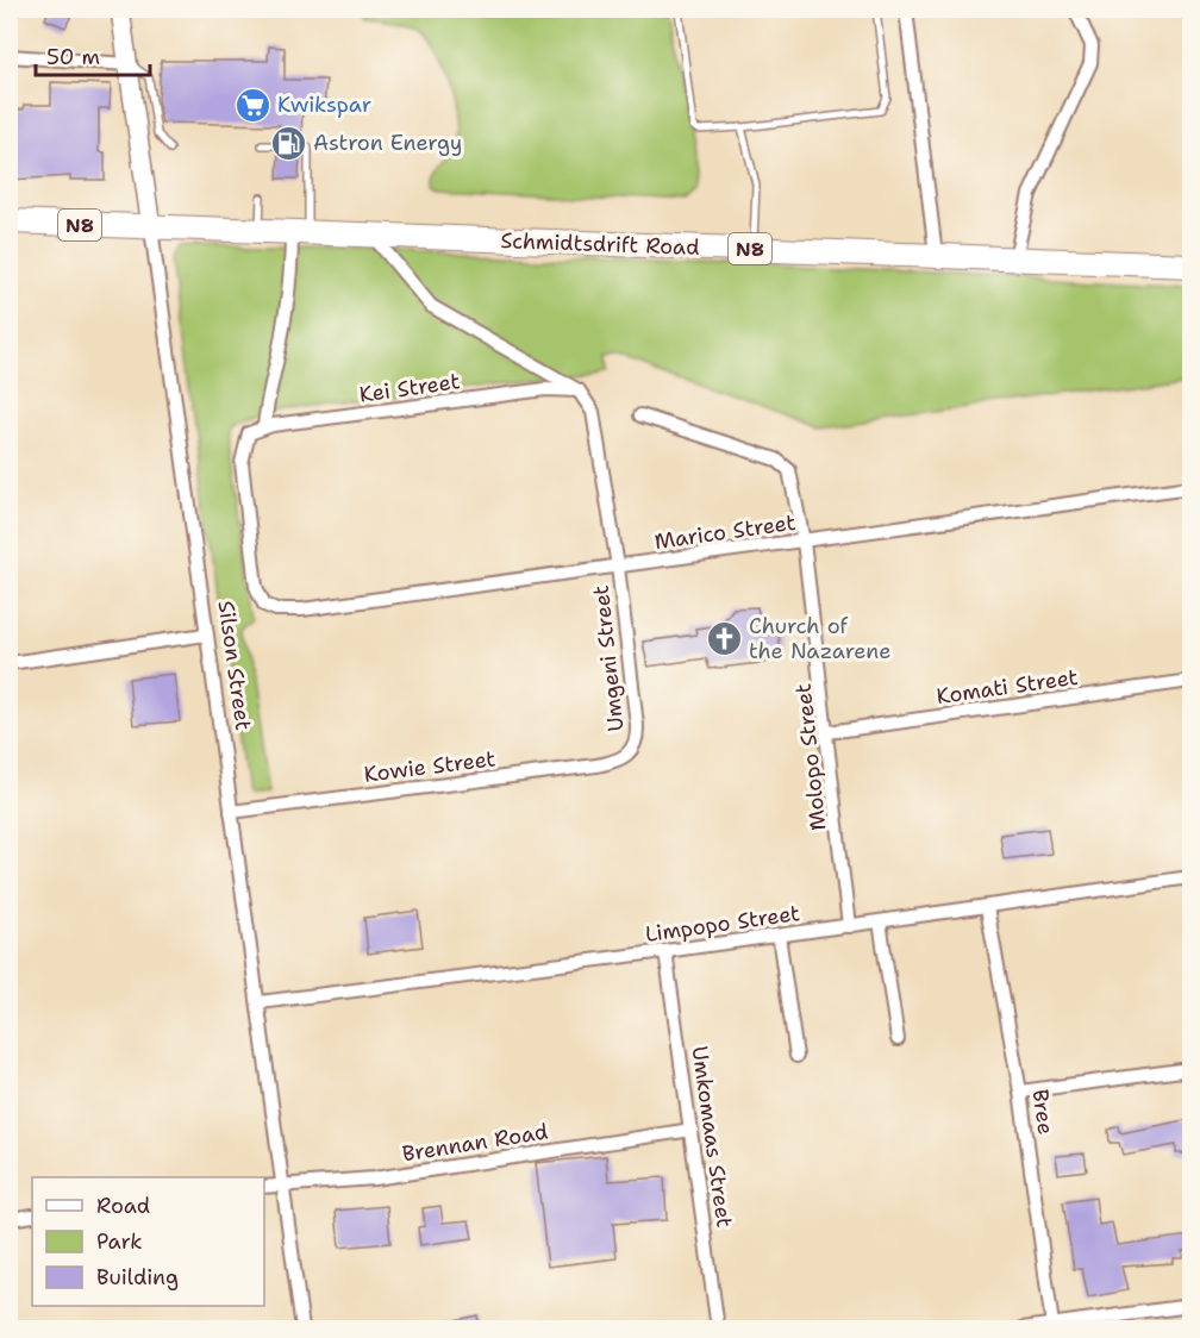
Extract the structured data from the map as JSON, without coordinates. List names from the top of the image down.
{
  "streets": {
    "highway": ["N8", "Schmidtsdrift Road"],
    "street": [
      "Kei Street",
      "Marico Street",
      "Umgeni Street",
      "Silson Street",
      "Komati Street",
      "Molopo Street",
      "Kowie Street",
      "Limpopo Street",
      "Bree",
      "Umkomaas Street",
      "Brennan Road"
    ]
  },
  "crossings": [
    ["Schmidtsdrift Road", "Silson Street"],
    ["Kei Street", "Marico Street"],
    ["Kei Street", "Umgeni Street"],
    ["Marico Street", "Umgeni Street"],
    ["Marico Street", "Molopo Street"],
    ["Umgeni Street", "Kowie Street"],
    ["Silson Street", "Kowie Street"],
    ["Silson Street", "Limpopo Street"],
    ["Silson Street", "Brennan Road"],
    ["Komati Street", "Molopo Street"],
    ["Molopo Street", "Limpopo Street"],
    ["Limpopo Street", "Bree"],
    ["Limpopo Street", "Umkomaas Street"],
    ["Umkomaas Street", "Brennan Road"]
  ],
  "places": {
    "supermarket": ["Kwikspar"],
    "fuel station": ["Astron Energy"],
    "church": ["Church of the Nazarene"]
  },
  "legend": ["Road", "Park", "Building"],
  "scale_bar": "50 m"
}
